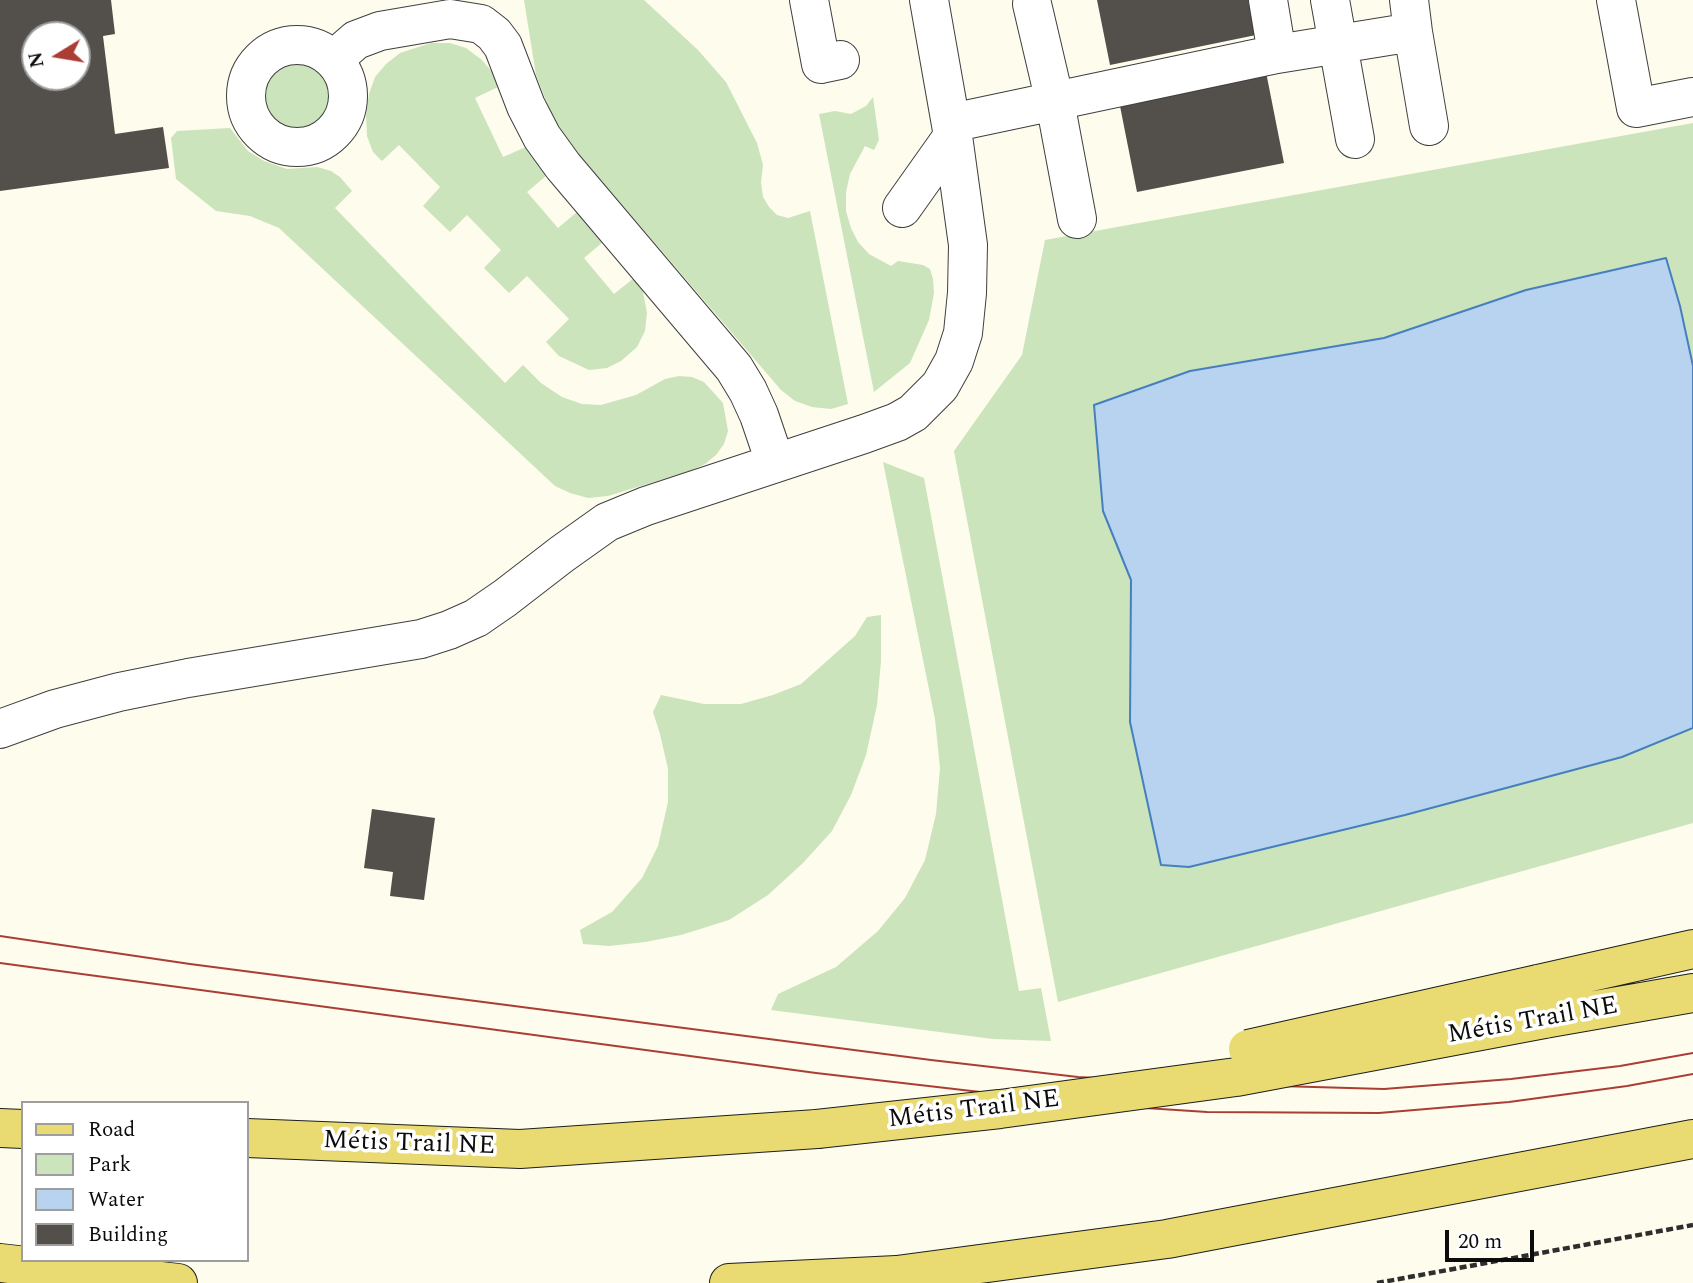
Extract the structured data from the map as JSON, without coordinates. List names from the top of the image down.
{
  "streets": {
    "main road": ["Métis Trail NE"]
  },
  "legend": [
    "Road",
    "Park",
    "Water",
    "Building"
  ],
  "scale_bar": "20 m",
  "north": "left"
}
